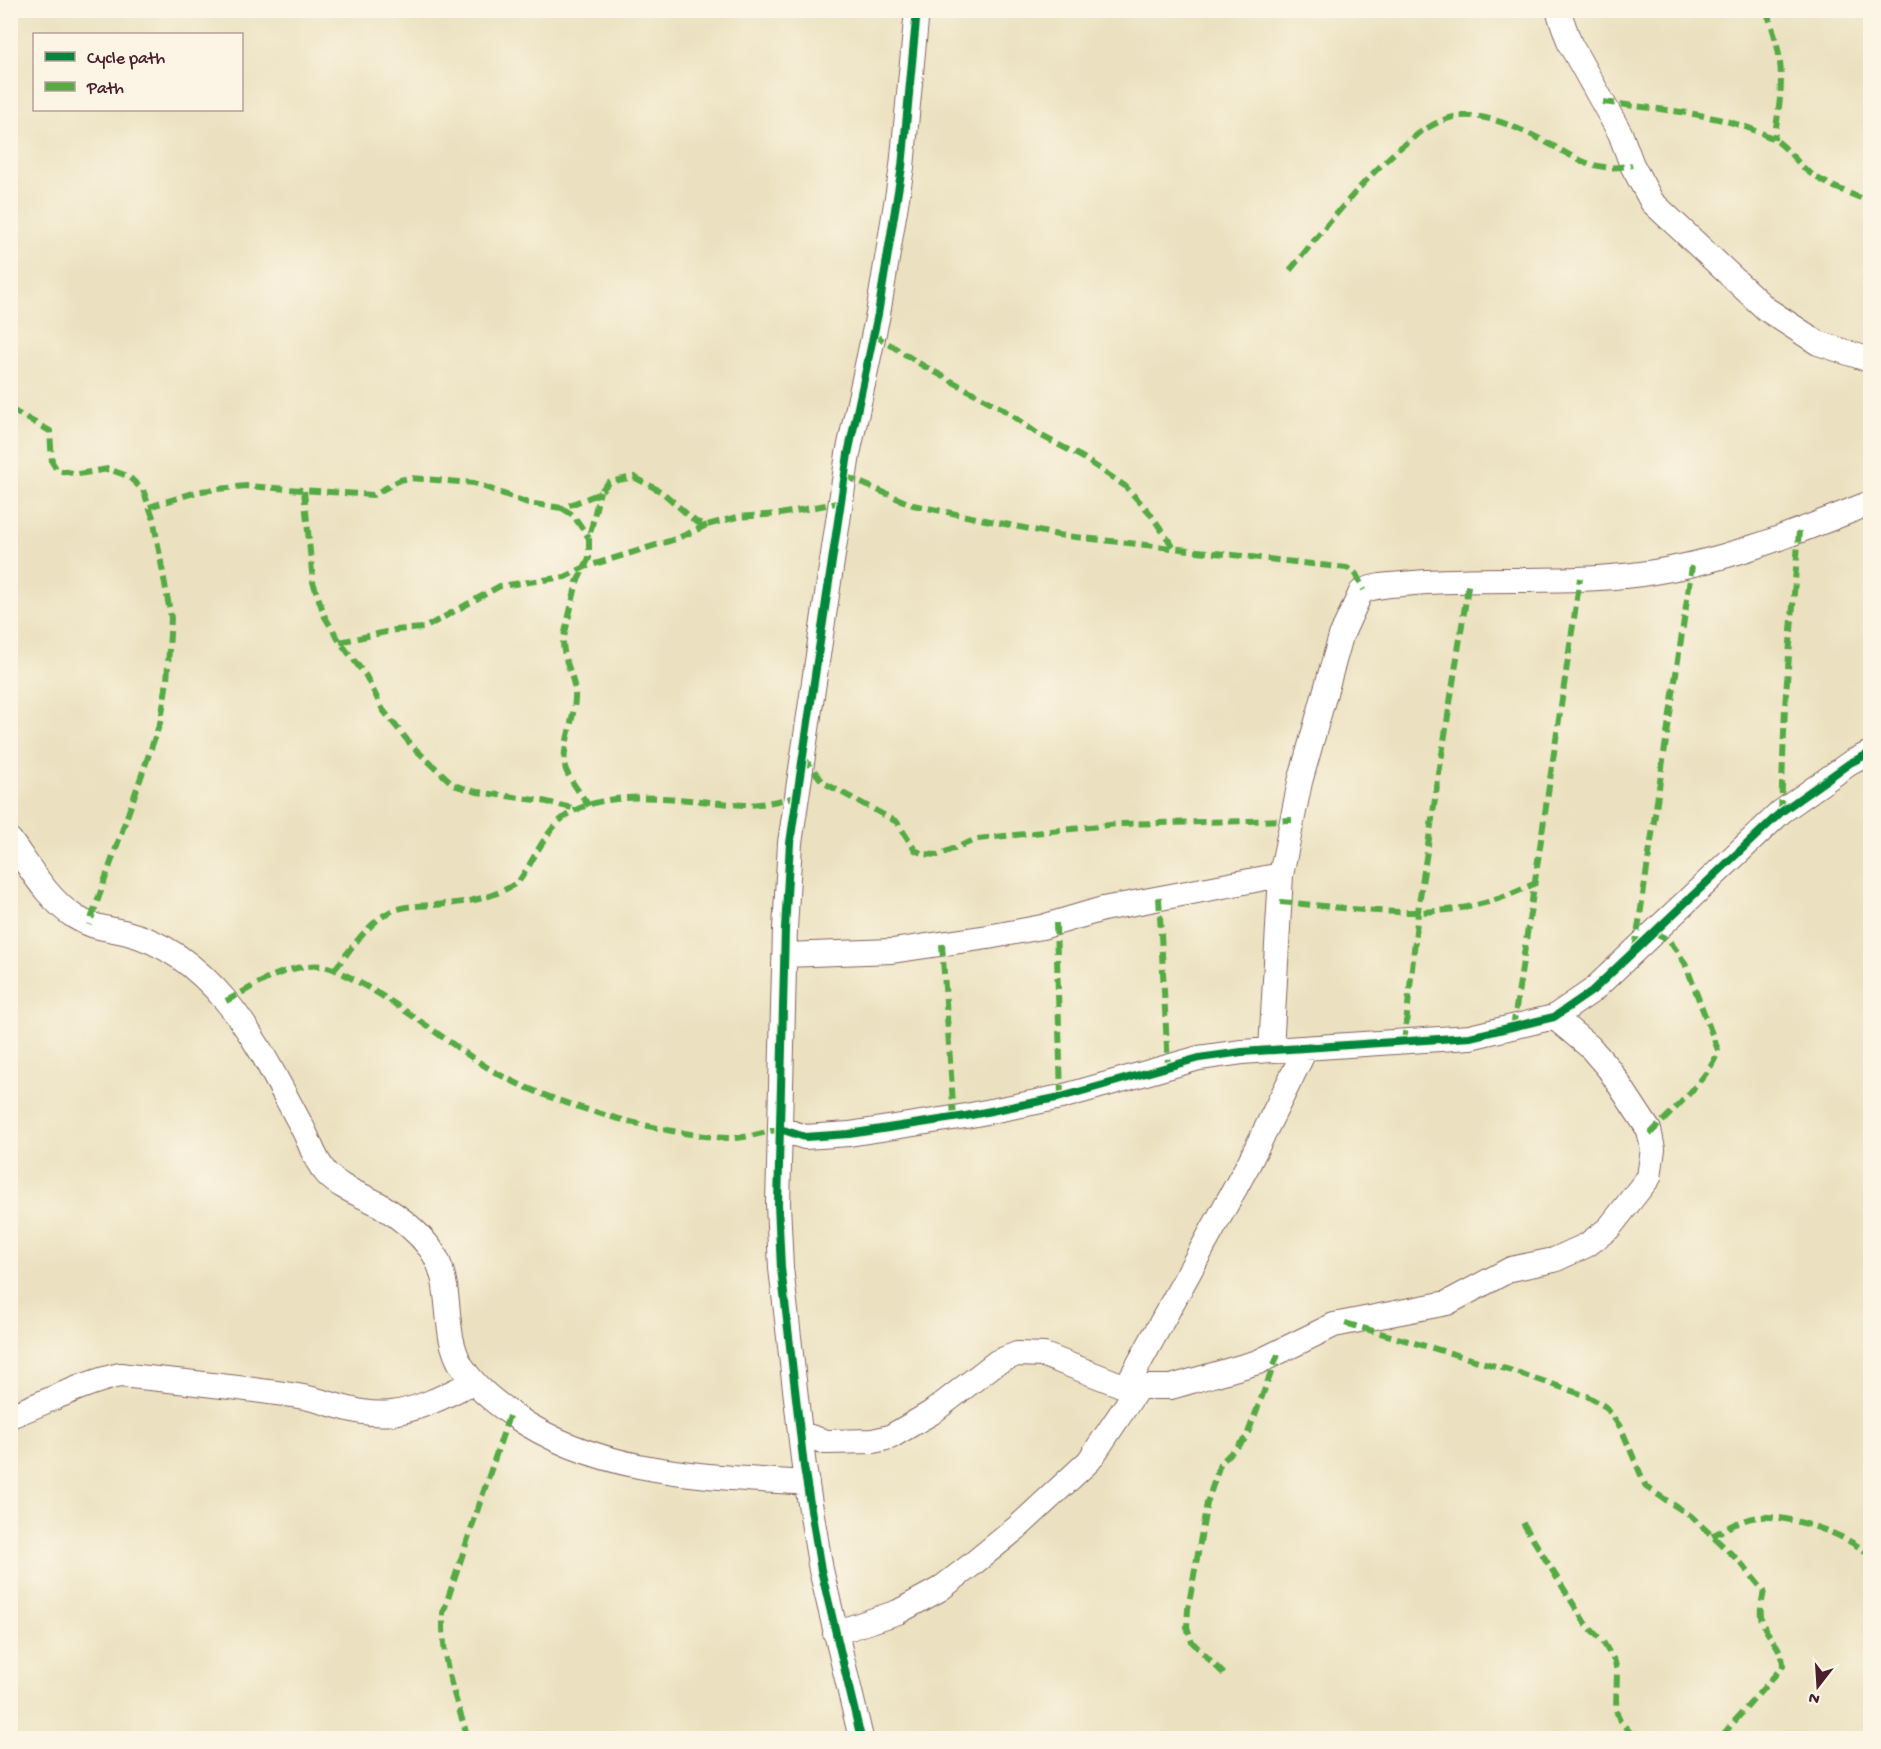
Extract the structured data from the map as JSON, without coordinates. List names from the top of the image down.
{
  "legend": ["Cycle path", "Path"],
  "north": "bottom"
}
